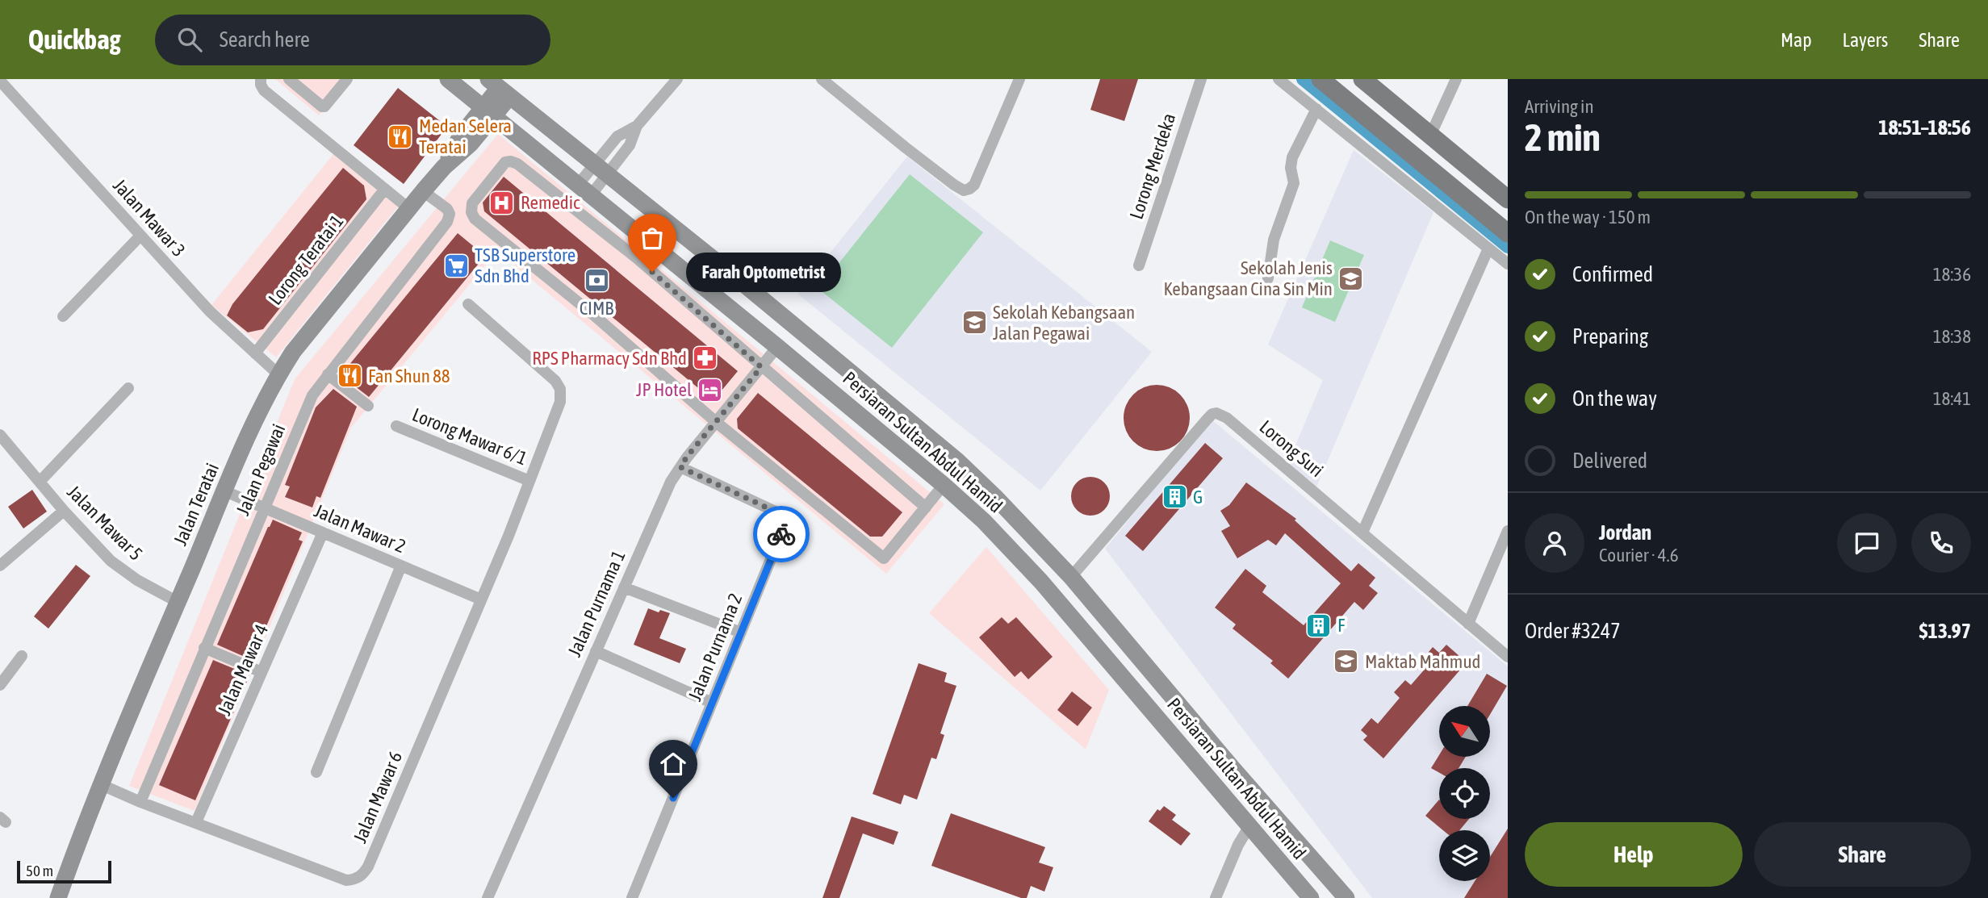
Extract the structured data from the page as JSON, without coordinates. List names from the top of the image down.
{
  "streets": {
    "main road": ["Persiaran Sultan Abdul Hamid", "Jalan Teratai"],
    "street": [
      "Lorong Merdeka",
      "Jalan Mawar 3",
      "Lorong Teratai 1",
      "Lorong Mawar 6/1",
      "Lorong Suri",
      "Jalan Pegawai",
      "Jalan Mawar 5",
      "Jalan Mawar 2",
      "Jalan Purnama 1",
      "Jalan Purnama 2",
      "Jalan Mawar 4",
      "Jalan Mawar 6"
    ]
  },
  "crossings": [
    ["Jalan Mawar 3", "Lorong Teratai 1"],
    ["Jalan Mawar 3", "Jalan Teratai"],
    ["Lorong Mawar 6/1", "Jalan Mawar 6"],
    ["Persiaran Sultan Abdul Hamid", "Lorong Suri"],
    ["Persiaran Sultan Abdul Hamid", "Jalan Teratai"],
    ["Persiaran Sultan Abdul Hamid", "Jalan Purnama 1"],
    ["Jalan Pegawai", "Jalan Teratai"],
    ["Jalan Pegawai", "Jalan Mawar 2"],
    ["Jalan Pegawai", "Jalan Mawar 6"],
    ["Jalan Teratai", "Jalan Mawar 5"],
    ["Jalan Teratai", "Jalan Mawar 2"],
    ["Jalan Teratai", "Jalan Mawar 6"],
    ["Jalan Mawar 2", "Jalan Mawar 4"],
    ["Jalan Mawar 2", "Jalan Mawar 6"],
    ["Jalan Purnama 1", "Jalan Purnama 2"],
    ["Jalan Mawar 4", "Jalan Mawar 6"]
  ],
  "places": {
    "restaurant": ["Medan Selera Teratai", "Fan Shun 88"],
    "hospital": ["Remedic"],
    "supermarket": ["TSB Superstore Sdn Bhd"],
    "other": ["Farah Optometrist"],
    "school or university": ["Sekolah Jenis Kebangsaan Cina Sin Min", "Sekolah Kebangsaan Jalan Pegawai", "Maktab Mahmud"],
    "bank": ["CIMB"],
    "pharmacy": ["RPS Pharmacy Sdn Bhd"],
    "hotel": ["JP Hotel"],
    "building": ["G", "F"]
  },
  "scale_bar": "50 m",
  "north": "top left",
  "page": {
    "header": "Quickbag",
    "search": "Search here",
    "nav": ["Map", "Layers", "Share"],
    "heading": ["2 min", "Arriving in", "18:51–18:56"],
    "panel": [
      "Jordan",
      "Courier · 4.6",
      "Order #3247",
      "$13.97"
    ],
    "bar": "On the way · 150 m",
    "list": [
      ["Confirmed", "18:36"],
      ["Preparing", "18:38"],
      ["On the way", "18:41"],
      "Delivered"
    ],
    "bubble": "Farah Optometrist",
    "buttons": ["Help", "Share"],
    "scale": "50 m"
  }
}
